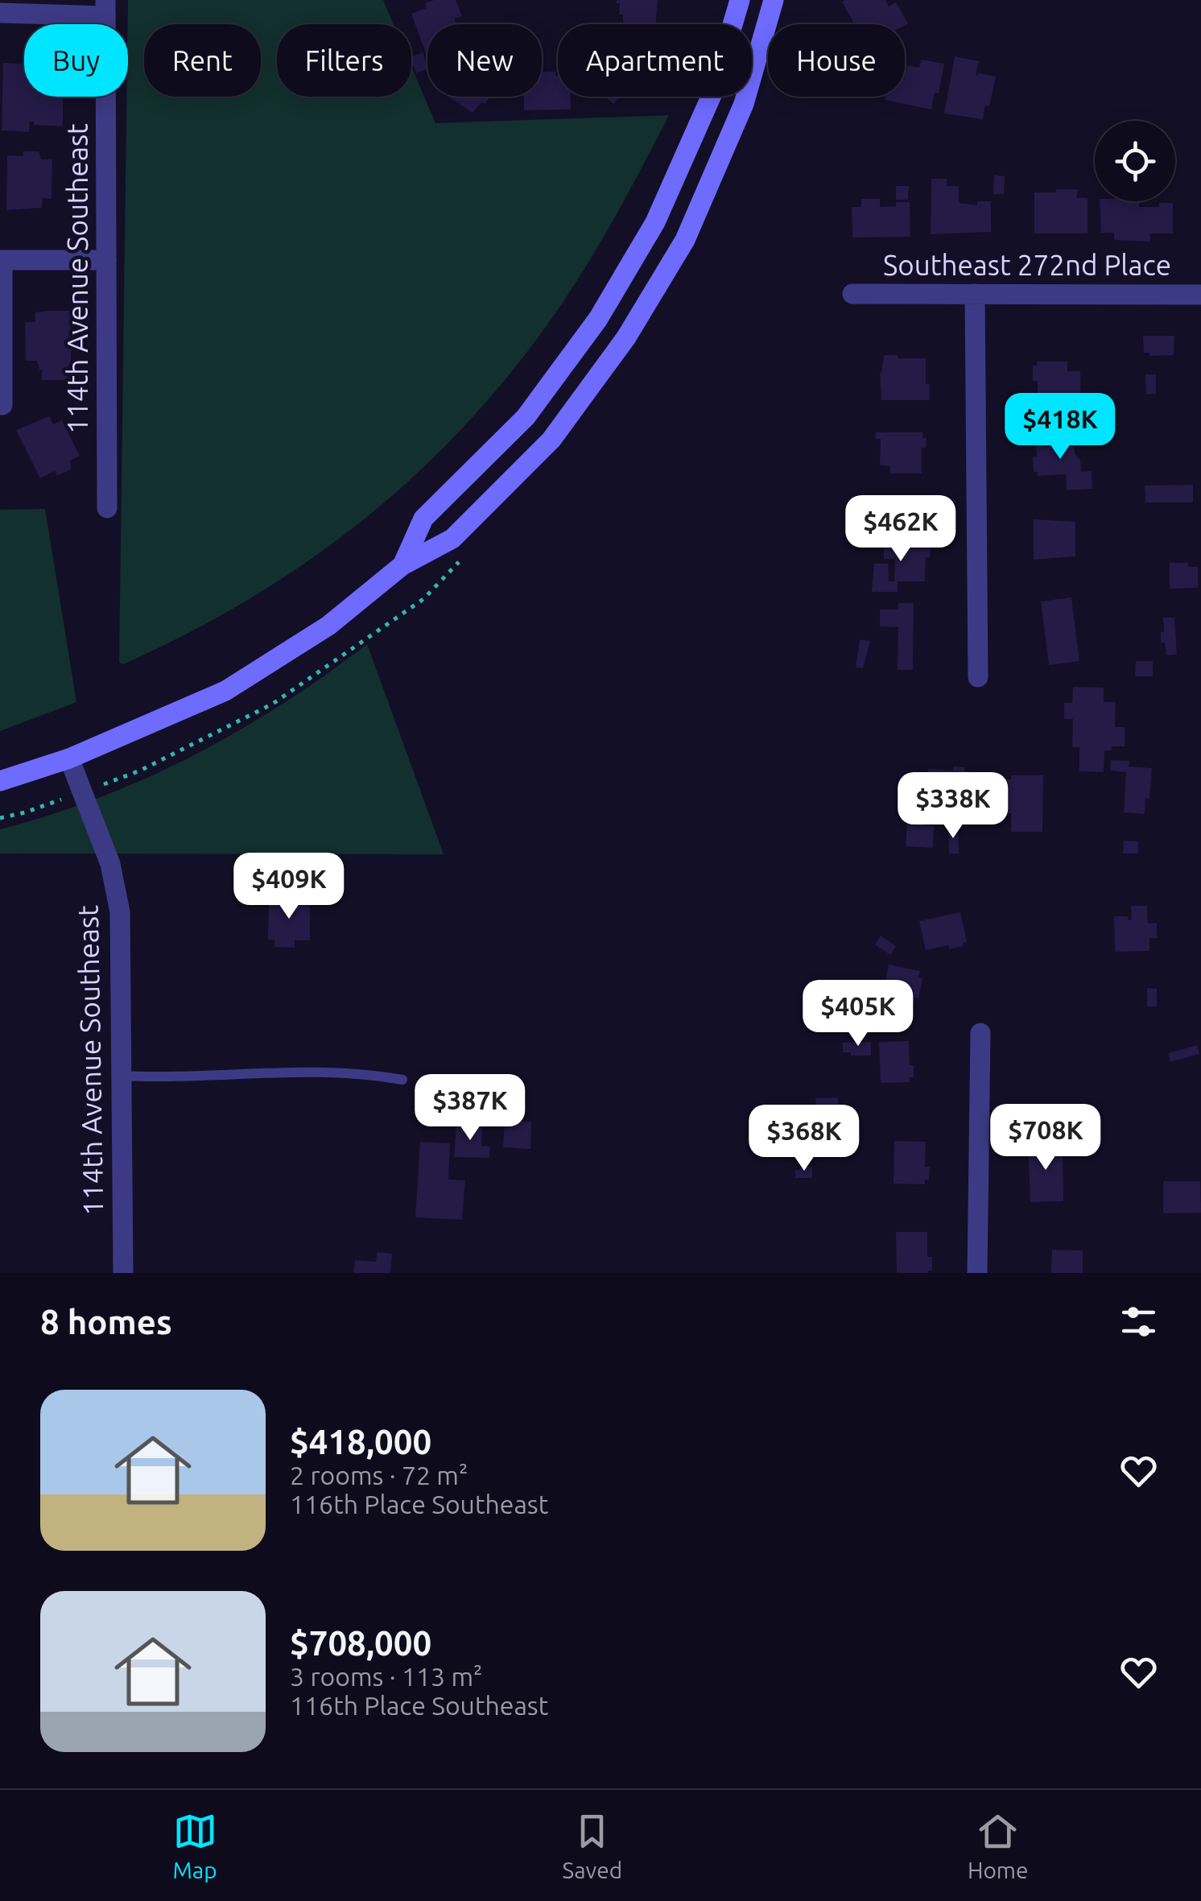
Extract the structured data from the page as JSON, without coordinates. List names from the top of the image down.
{
  "streets": {
    "street": ["Southeast 272nd Place", "114th Avenue Southeast"]
  },
  "page": {
    "chip": [
      "Buy",
      "Rent",
      "Filters",
      "New",
      "Apartment",
      "House"
    ],
    "price": [
      "$418K",
      "$462K",
      "$338K",
      "$409K",
      "$405K",
      "$387K",
      "$708K",
      "$368K"
    ],
    "heading": "8 homes",
    "list": [
      {
        "name": "$418,000",
        "note": "2 rooms · 72 m² · 116th Place Southeast"
      },
      {
        "name": "$708,000",
        "note": "3 rooms · 113 m² · 116th Place Southeast"
      }
    ],
    "tabs": ["Map", "Saved", "Home"]
  }
}
